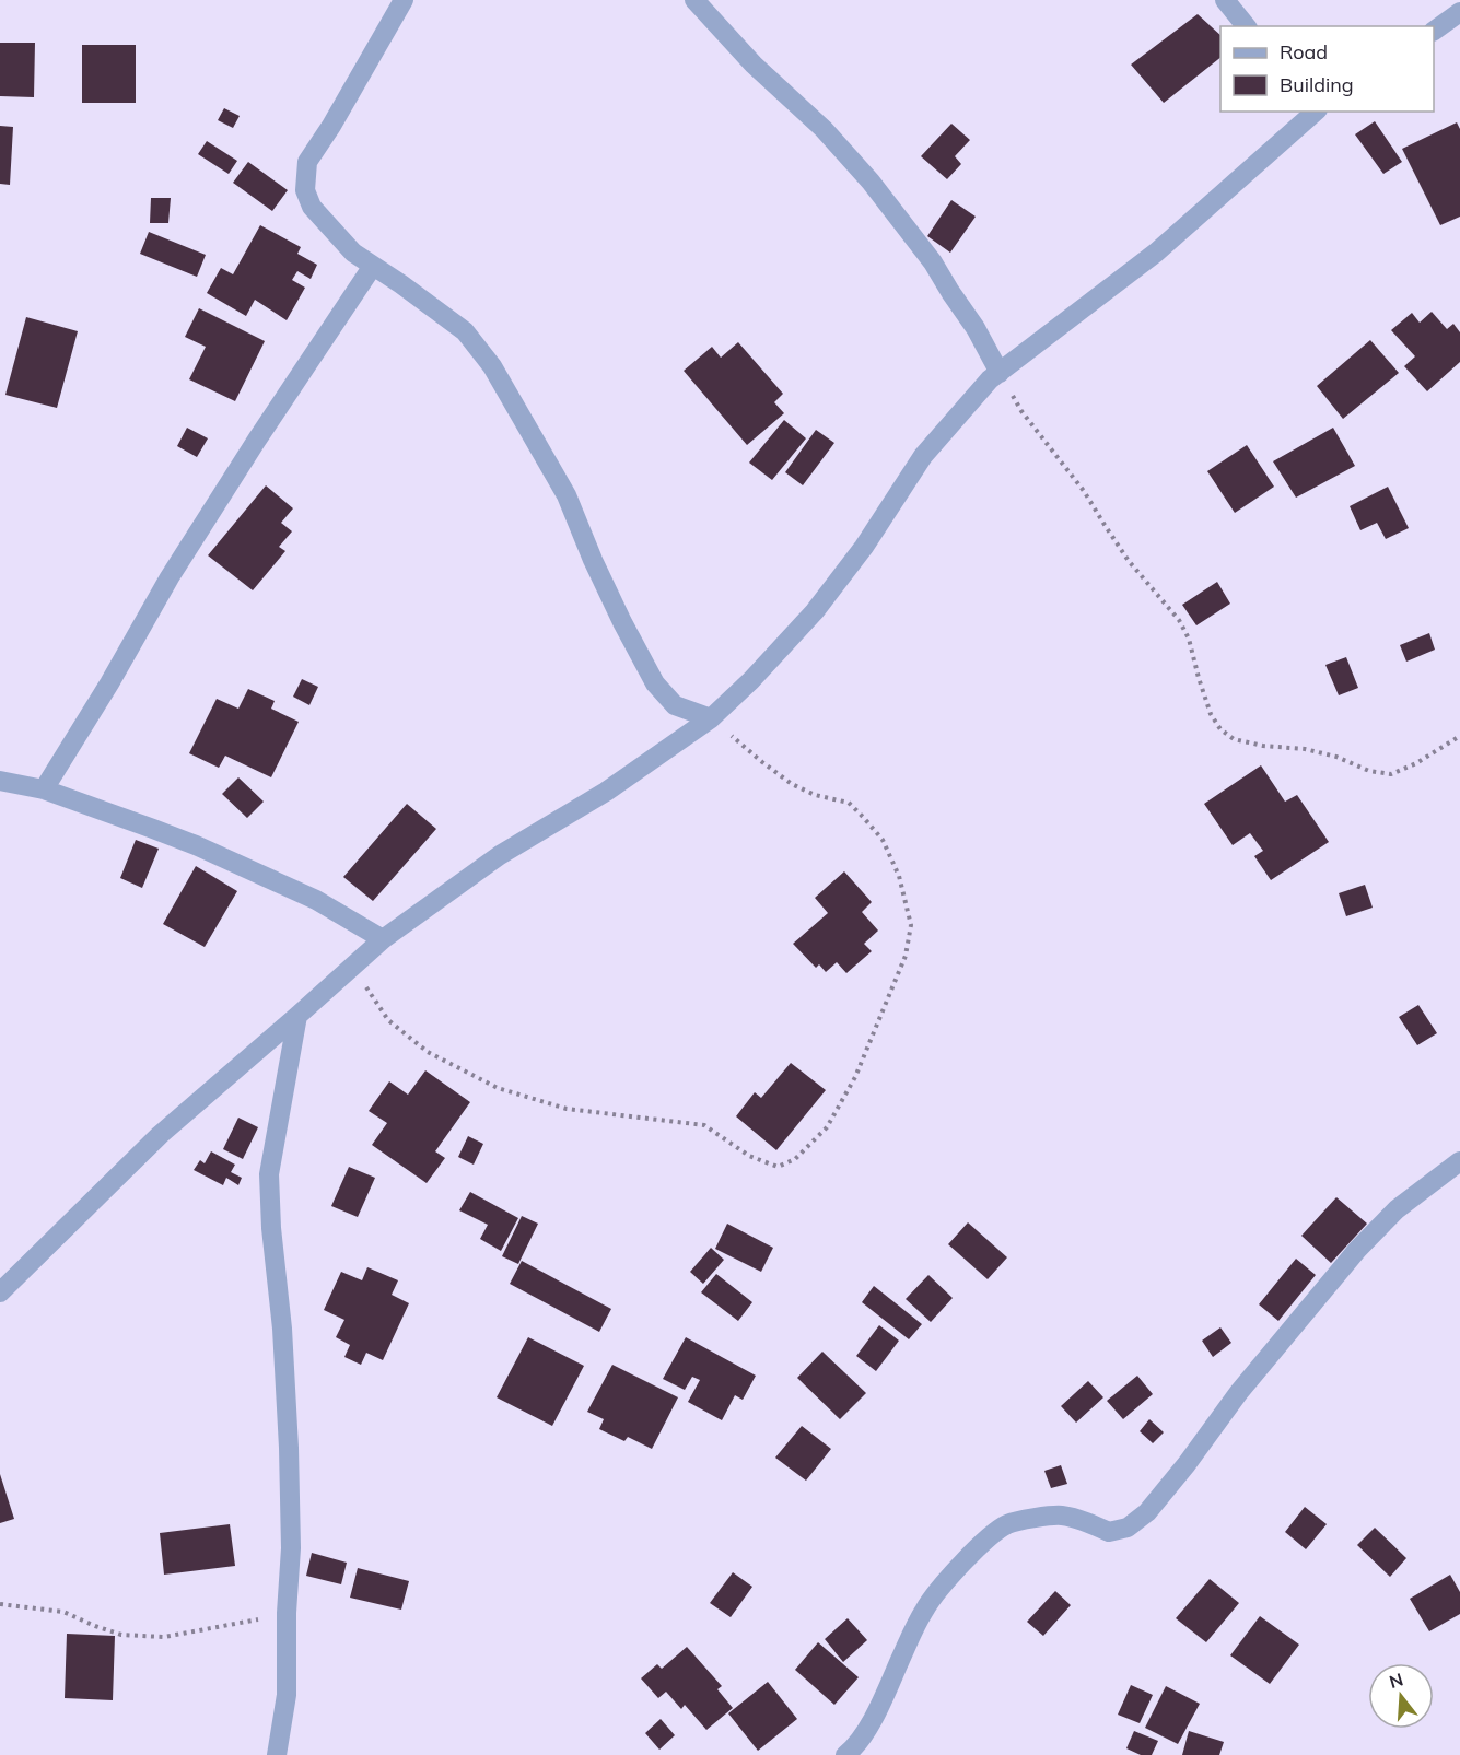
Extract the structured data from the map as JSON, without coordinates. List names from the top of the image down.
{
  "legend": ["Road", "Building"],
  "north": "top"
}
